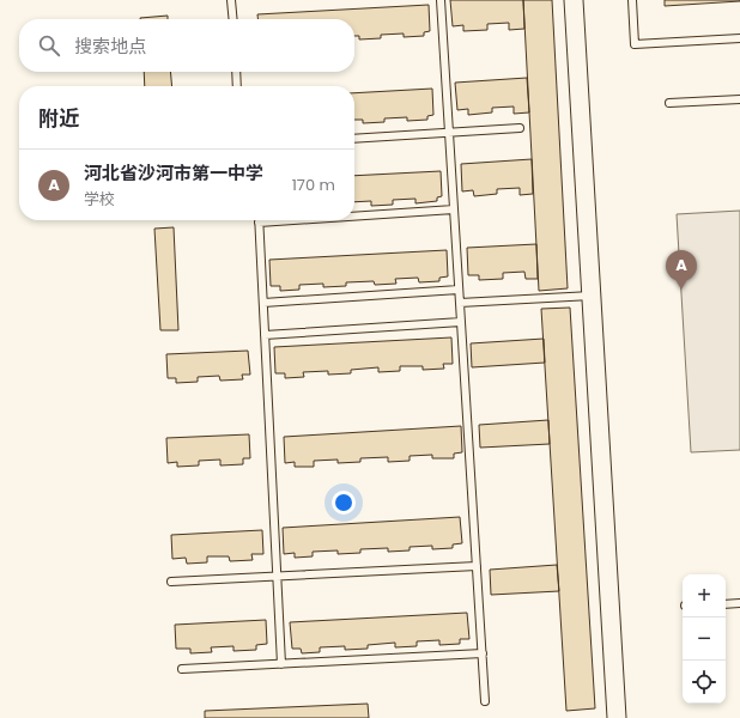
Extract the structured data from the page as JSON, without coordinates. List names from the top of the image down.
{
  "page": {
    "search": "搜索地点",
    "heading": "附近",
    "list": [
      {
        "mark": "A",
        "name": "河北省沙河市第一中学",
        "note": "学校",
        "value": "170 m"
      }
    ],
    "pins": "A",
    "map_buttons": ["+", "−"]
  }
}
